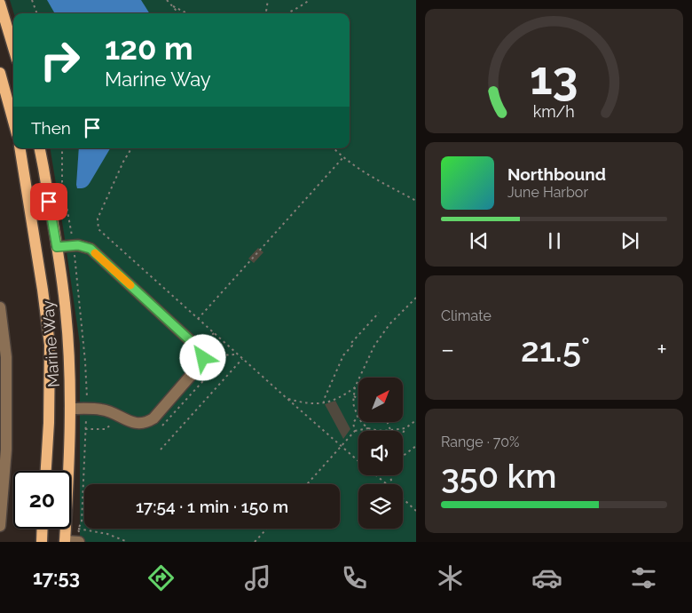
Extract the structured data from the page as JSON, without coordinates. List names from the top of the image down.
{
  "streets": {
    "main road": ["Marine Way"]
  },
  "north": "top right",
  "page": {
    "turn": ["120 m", "Marine Way"],
    "then": "Then",
    "song": ["Northbound", "June Harbor"],
    "tile": [
      "Climate",
      ["Range · 70%", "350 km"]
    ],
    "heat": ["−", "21.5°", "+"],
    "limit": "20",
    "trip": "17:54 · 1 min · 150 m",
    "tabs": "17:53",
    "gauge": ["13", "km/h"]
  }
}
